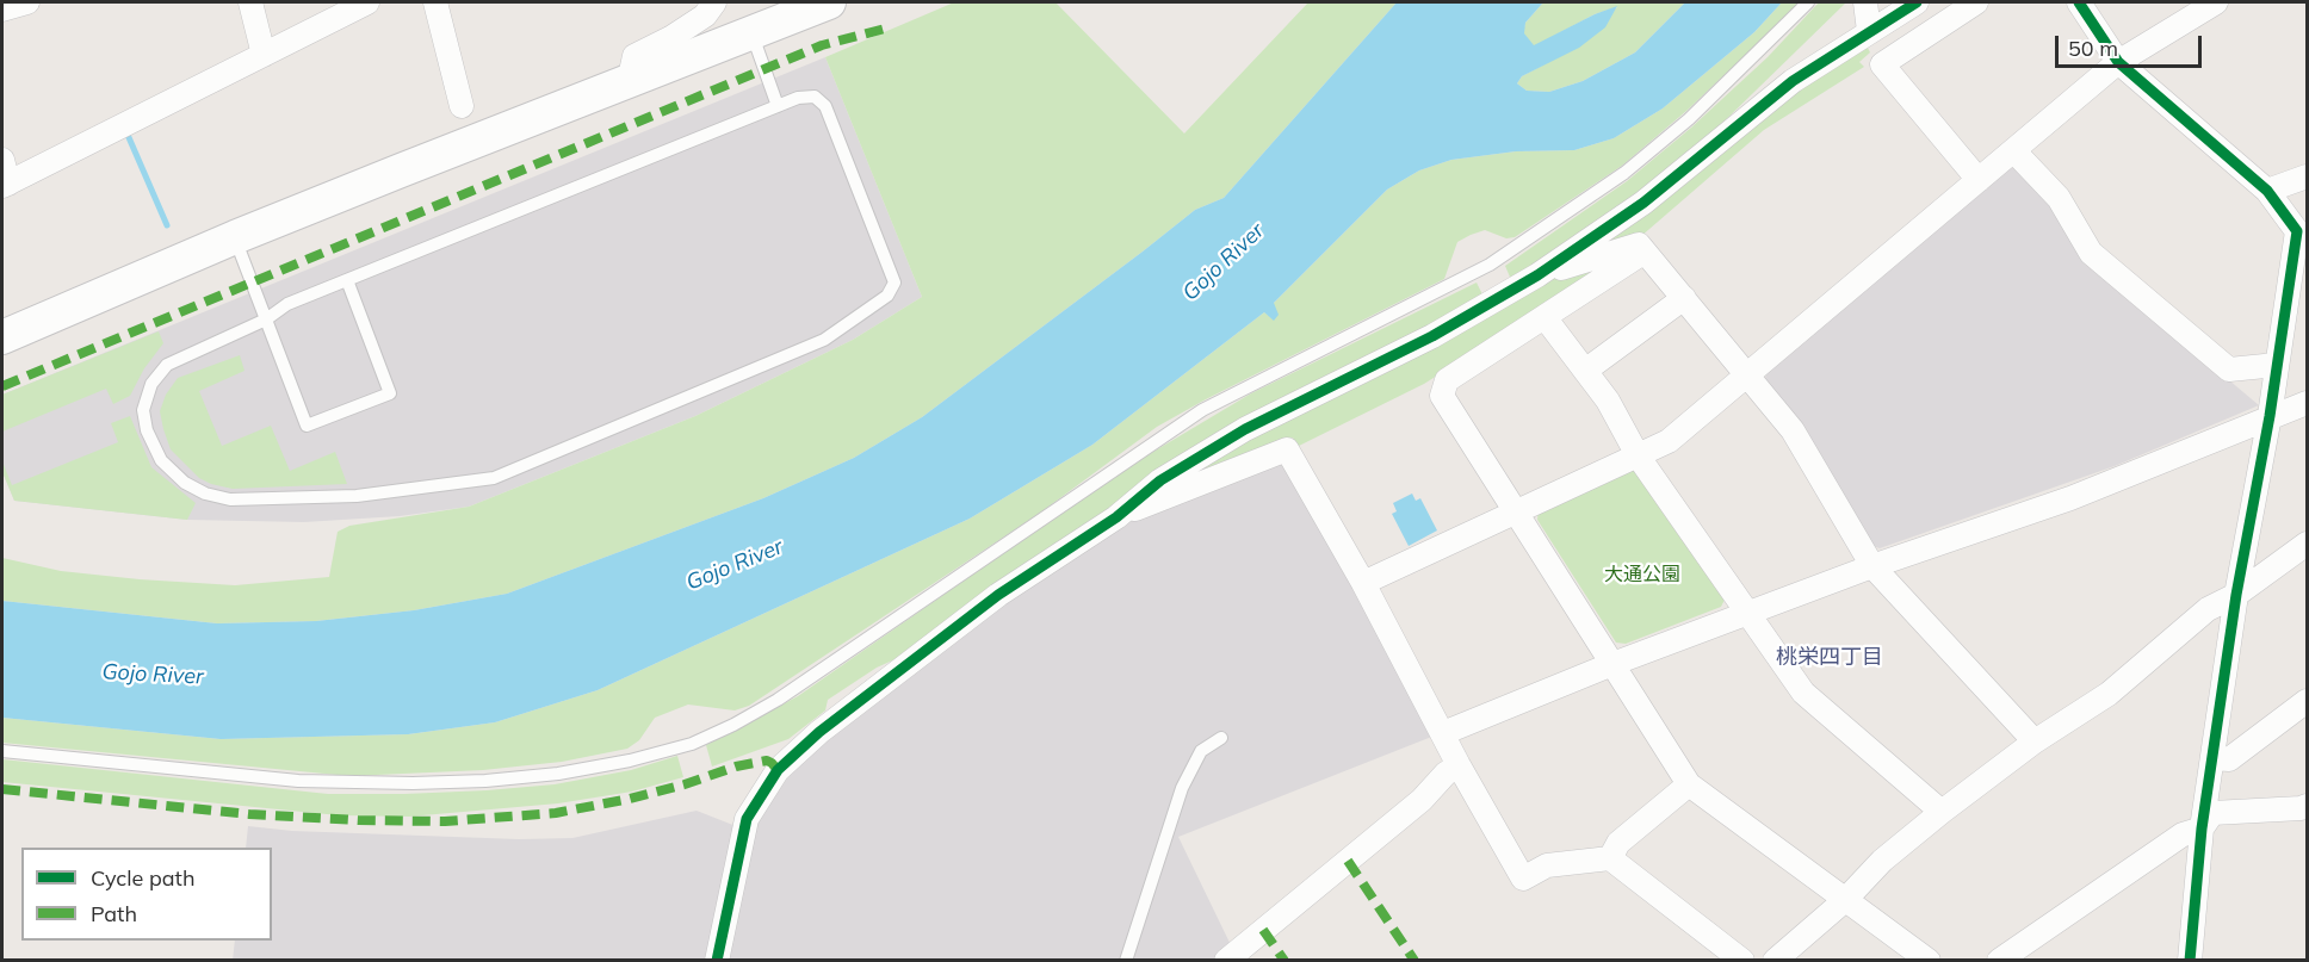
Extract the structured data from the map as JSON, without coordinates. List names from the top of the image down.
{
  "districts": ["桃栄四丁目"],
  "water": ["Gojo River"],
  "parks": ["大通公園"],
  "legend": ["Cycle path", "Path"],
  "scale_bar": "50 m"
}
